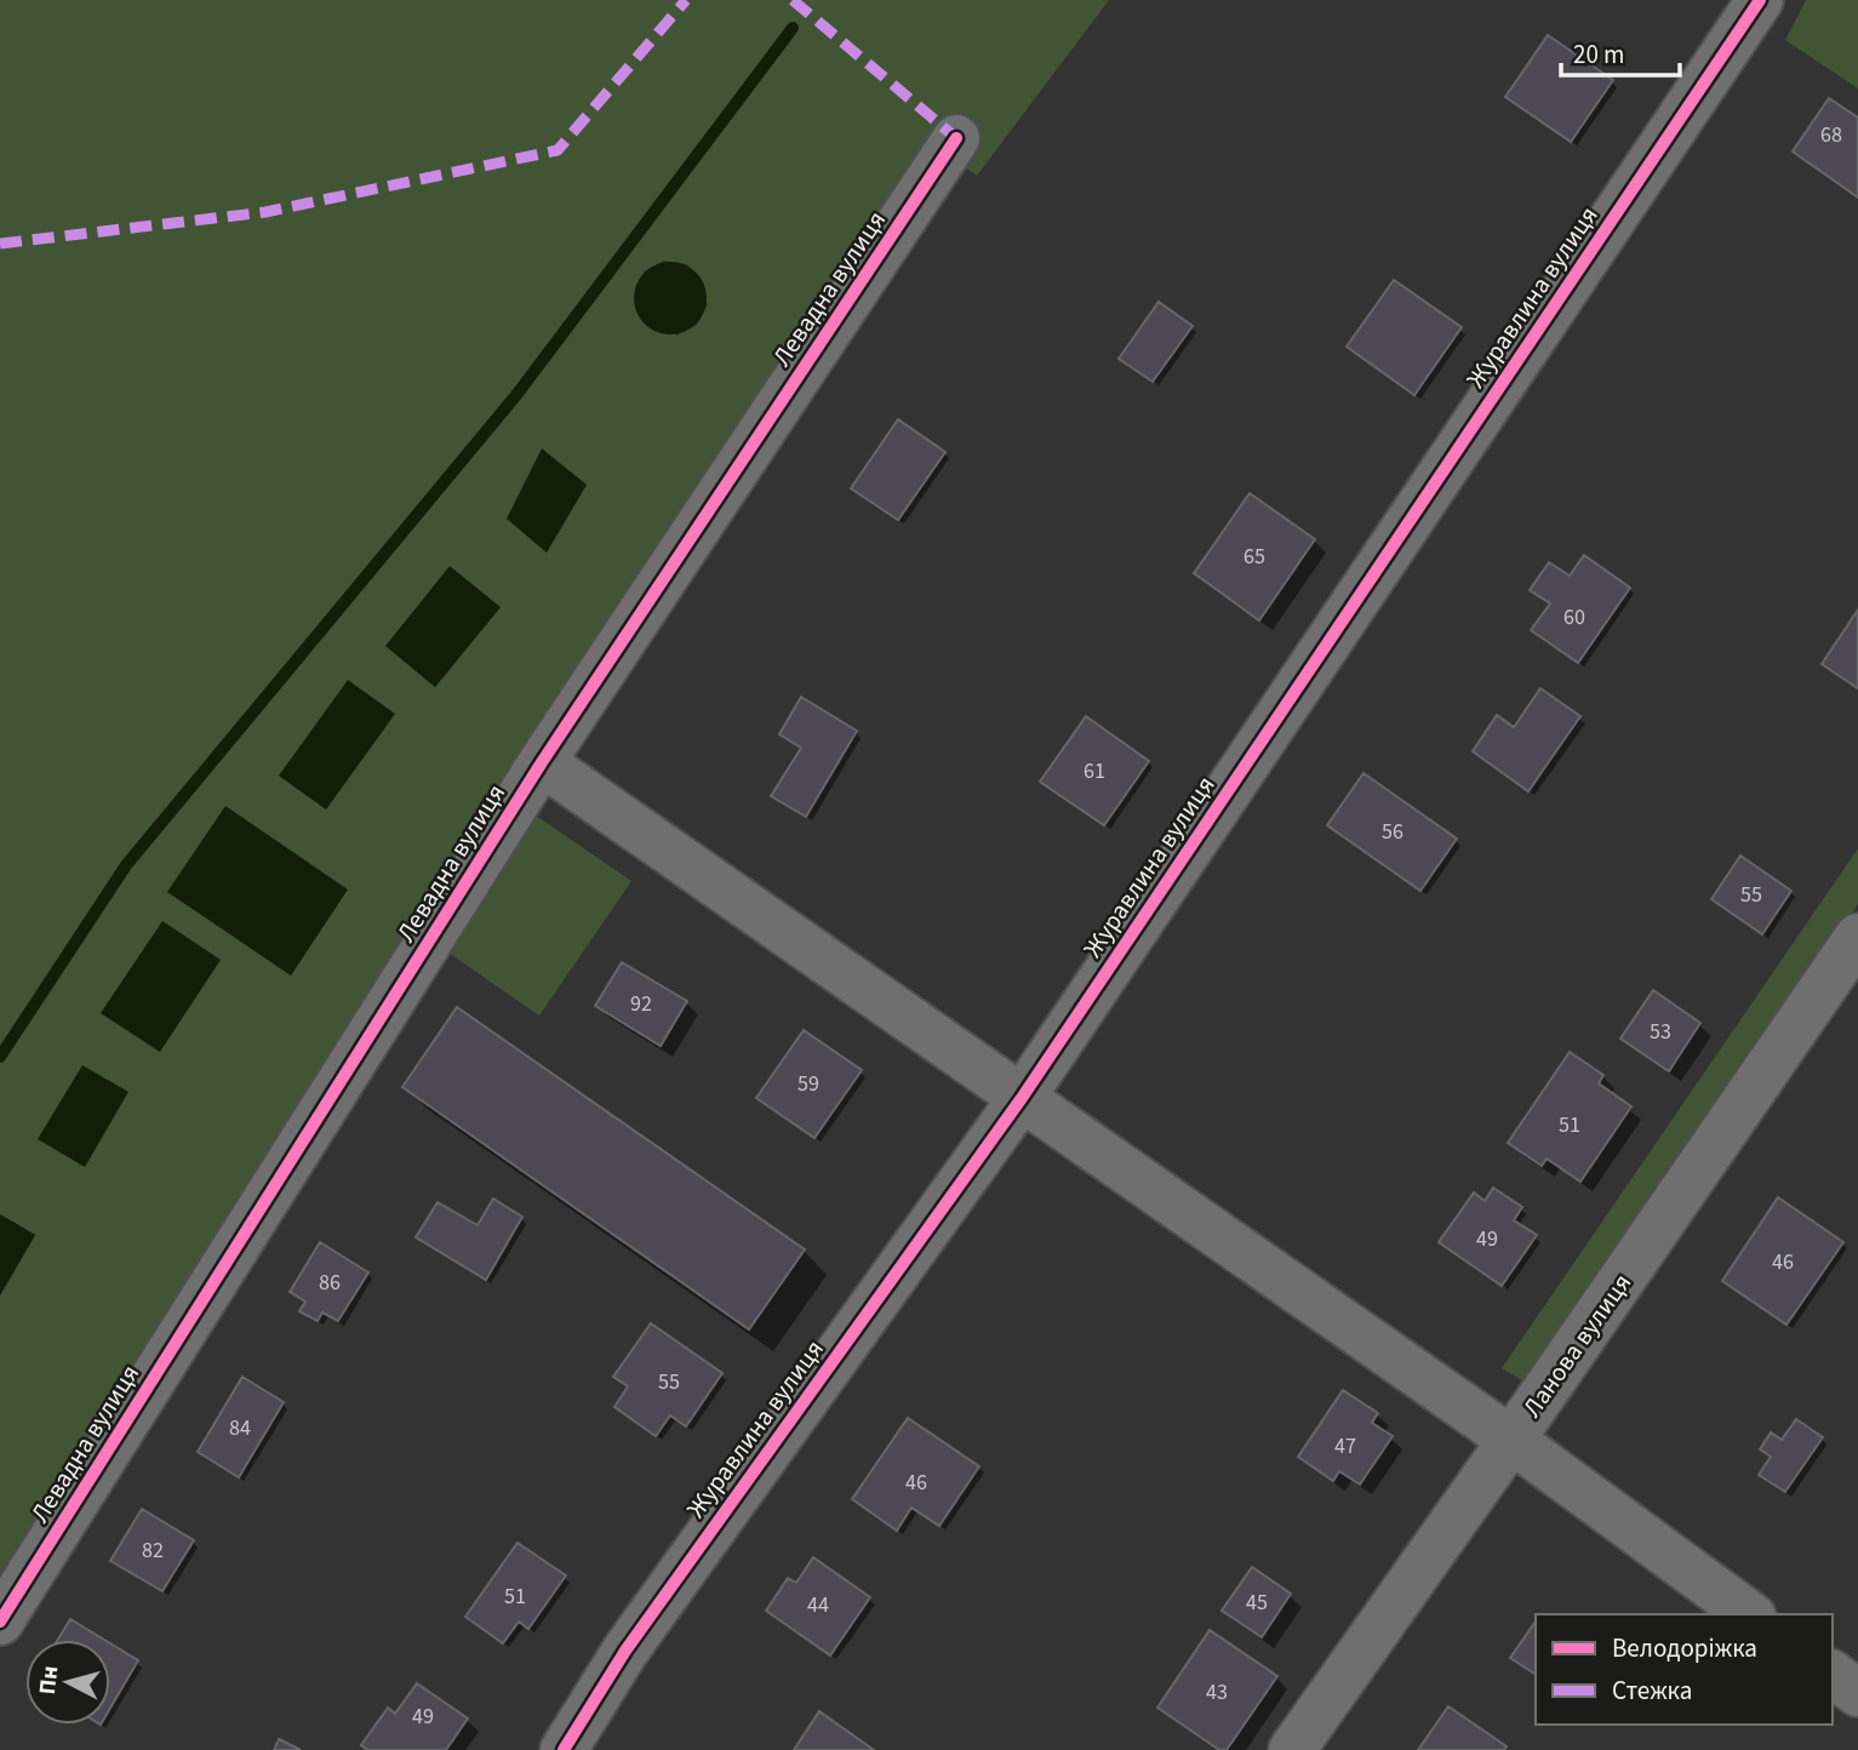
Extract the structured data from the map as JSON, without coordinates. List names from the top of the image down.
{
  "streets": {
    "street": ["Левадна вулиця", "Журавлина вулиця", "Ланова вулиця"]
  },
  "house_numbers": [
    "68",
    "65",
    "60",
    "61",
    "56",
    "55",
    "92",
    "53",
    "59",
    "51",
    "49",
    "46",
    "86",
    "55",
    "84",
    "47",
    "46",
    "82",
    "51",
    "45",
    "44",
    "43",
    "49"
  ],
  "legend": ["Велодоріжка", "Стежка"],
  "scale_bar": "20 m",
  "north": "left"
}
